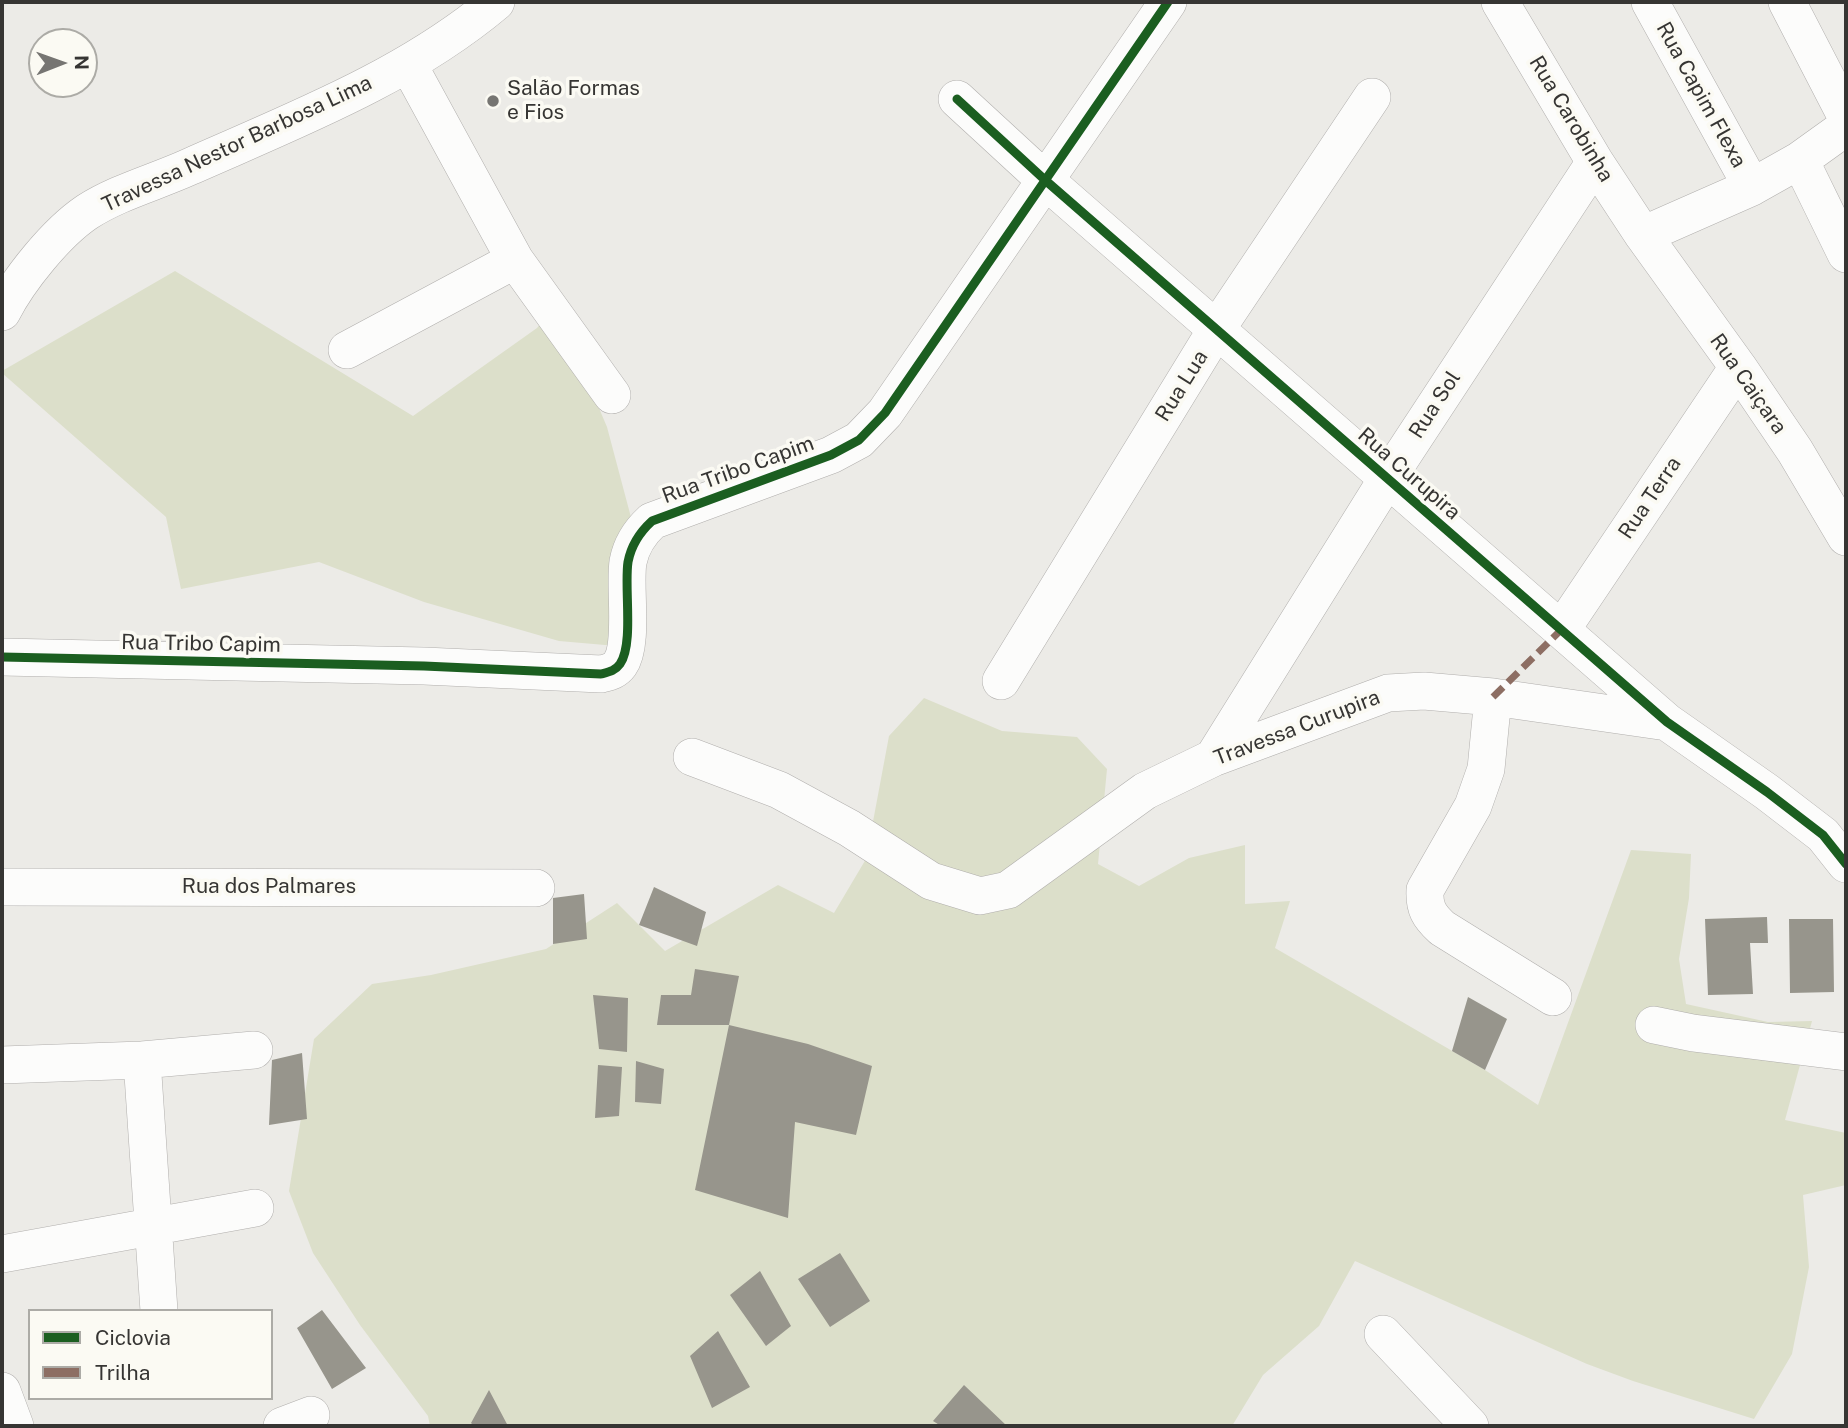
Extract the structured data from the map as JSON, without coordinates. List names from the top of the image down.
{
  "streets": {
    "street": [
      "Rua Capim Flexa",
      "Rua Carobinha",
      "Travessa Nestor Barbosa Lima",
      "Rua Caiçara",
      "Rua Lua",
      "Rua Sol",
      "Rua Tribo Capim",
      "Rua Curupira",
      "Rua Terra",
      "Travessa Curupira",
      "Rua dos Palmares"
    ]
  },
  "crossings": [
    ["Rua Carobinha", "Rua Caiçara"],
    ["Rua Carobinha", "Rua Sol"],
    ["Rua Caiçara", "Rua Terra"],
    ["Rua Lua", "Rua Curupira"],
    ["Rua Sol", "Rua Curupira"],
    ["Rua Sol", "Travessa Curupira"],
    ["Rua Tribo Capim", "Rua Curupira"],
    ["Rua Curupira", "Rua Terra"],
    ["Rua Curupira", "Travessa Curupira"]
  ],
  "places": ["Salão Formas e Fios"],
  "legend": ["Ciclovia", "Trilha"],
  "north": "right"
}
